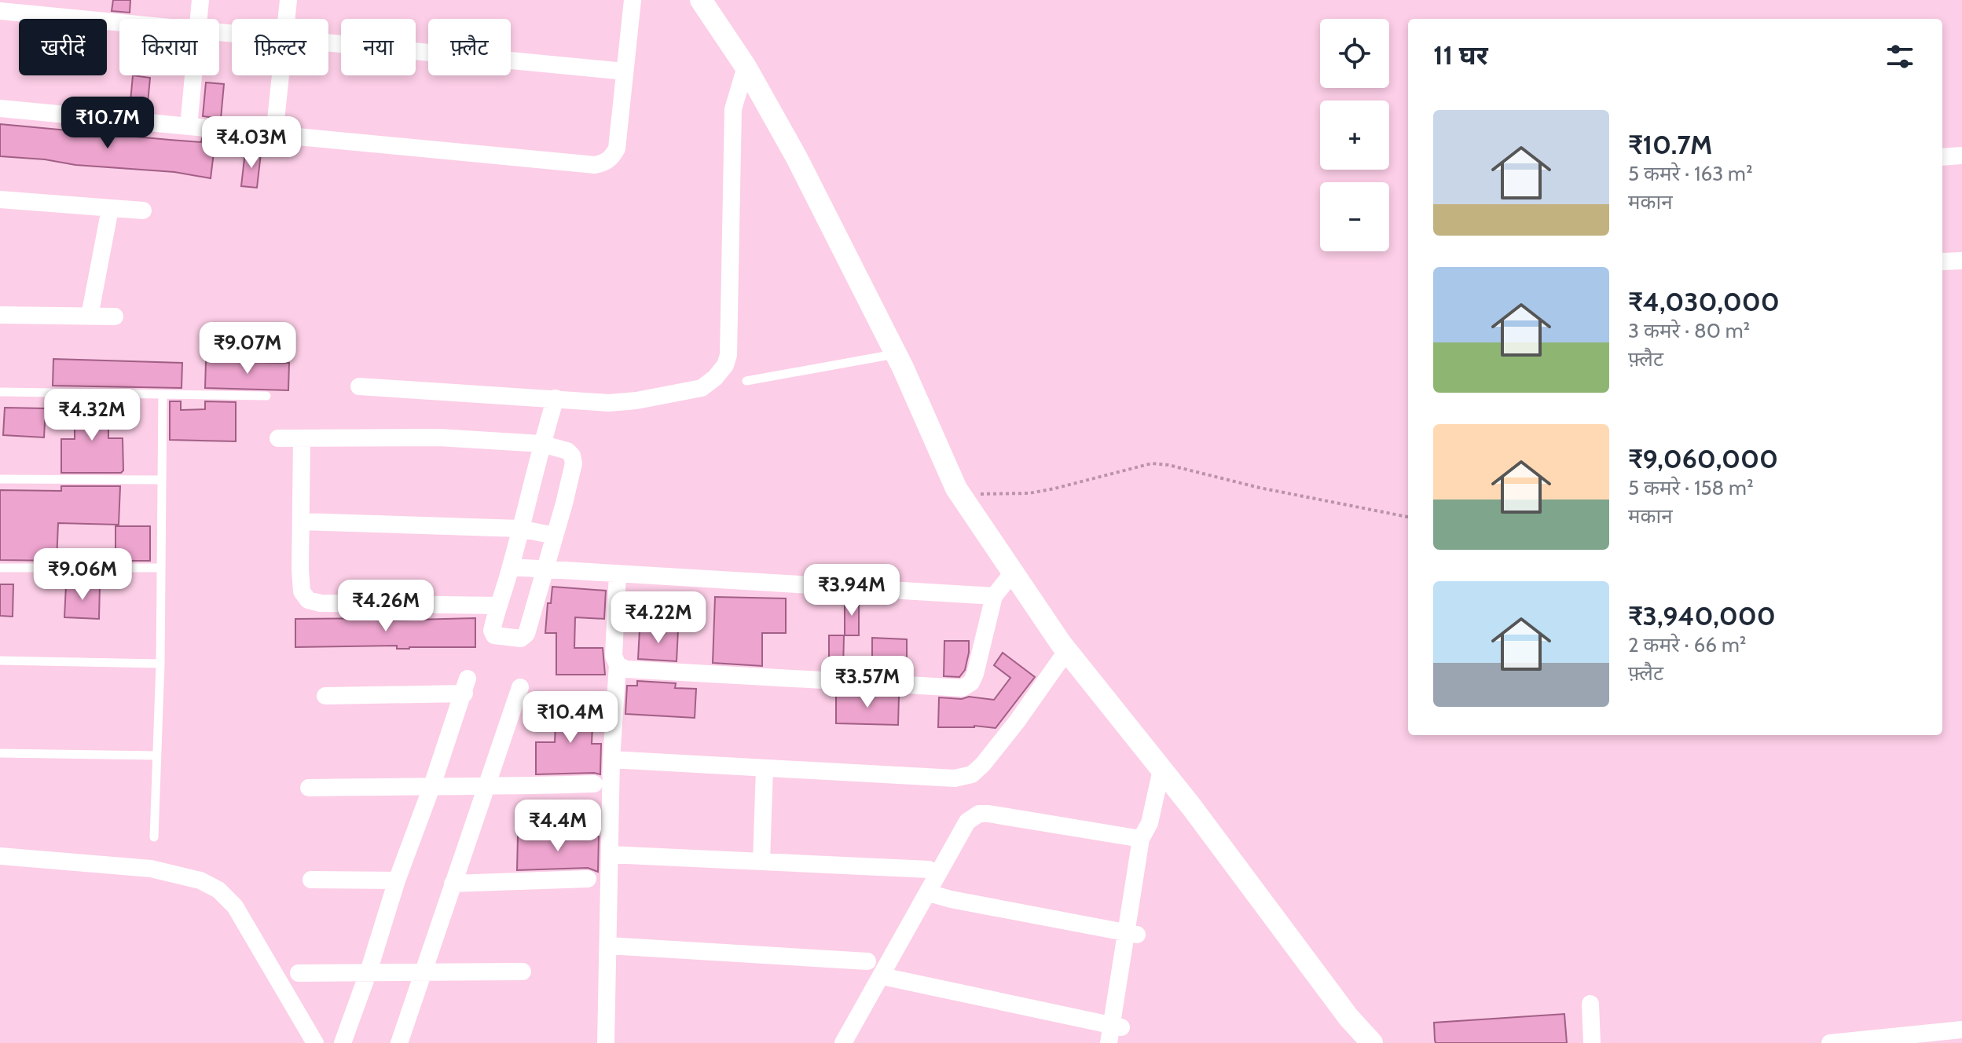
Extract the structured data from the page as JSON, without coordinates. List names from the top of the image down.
{
  "page": {
    "map_buttons": ["+", "−"],
    "chip": [
      "खरीदें",
      "किराया",
      "फ़िल्टर",
      "नया",
      "फ़्लैट"
    ],
    "heading": "11 घर",
    "list": [
      {
        "name": "₹10.7M",
        "note": "5 कमरे · 163 m² · मकान"
      },
      {
        "name": "₹4,030,000",
        "note": "3 कमरे · 80 m² · फ़्लैट"
      },
      {
        "name": "₹9,060,000",
        "note": "5 कमरे · 158 m² · मकान"
      },
      {
        "name": "₹3,940,000",
        "note": "2 कमरे · 66 m² · फ़्लैट"
      }
    ],
    "price": [
      "₹10.7M",
      "₹4.03M",
      "₹9.07M",
      "₹4.32M",
      "₹9.06M",
      "₹3.94M",
      "₹4.26M",
      "₹4.22M",
      "₹3.57M",
      "₹10.4M",
      "₹4.4M"
    ]
  }
}
